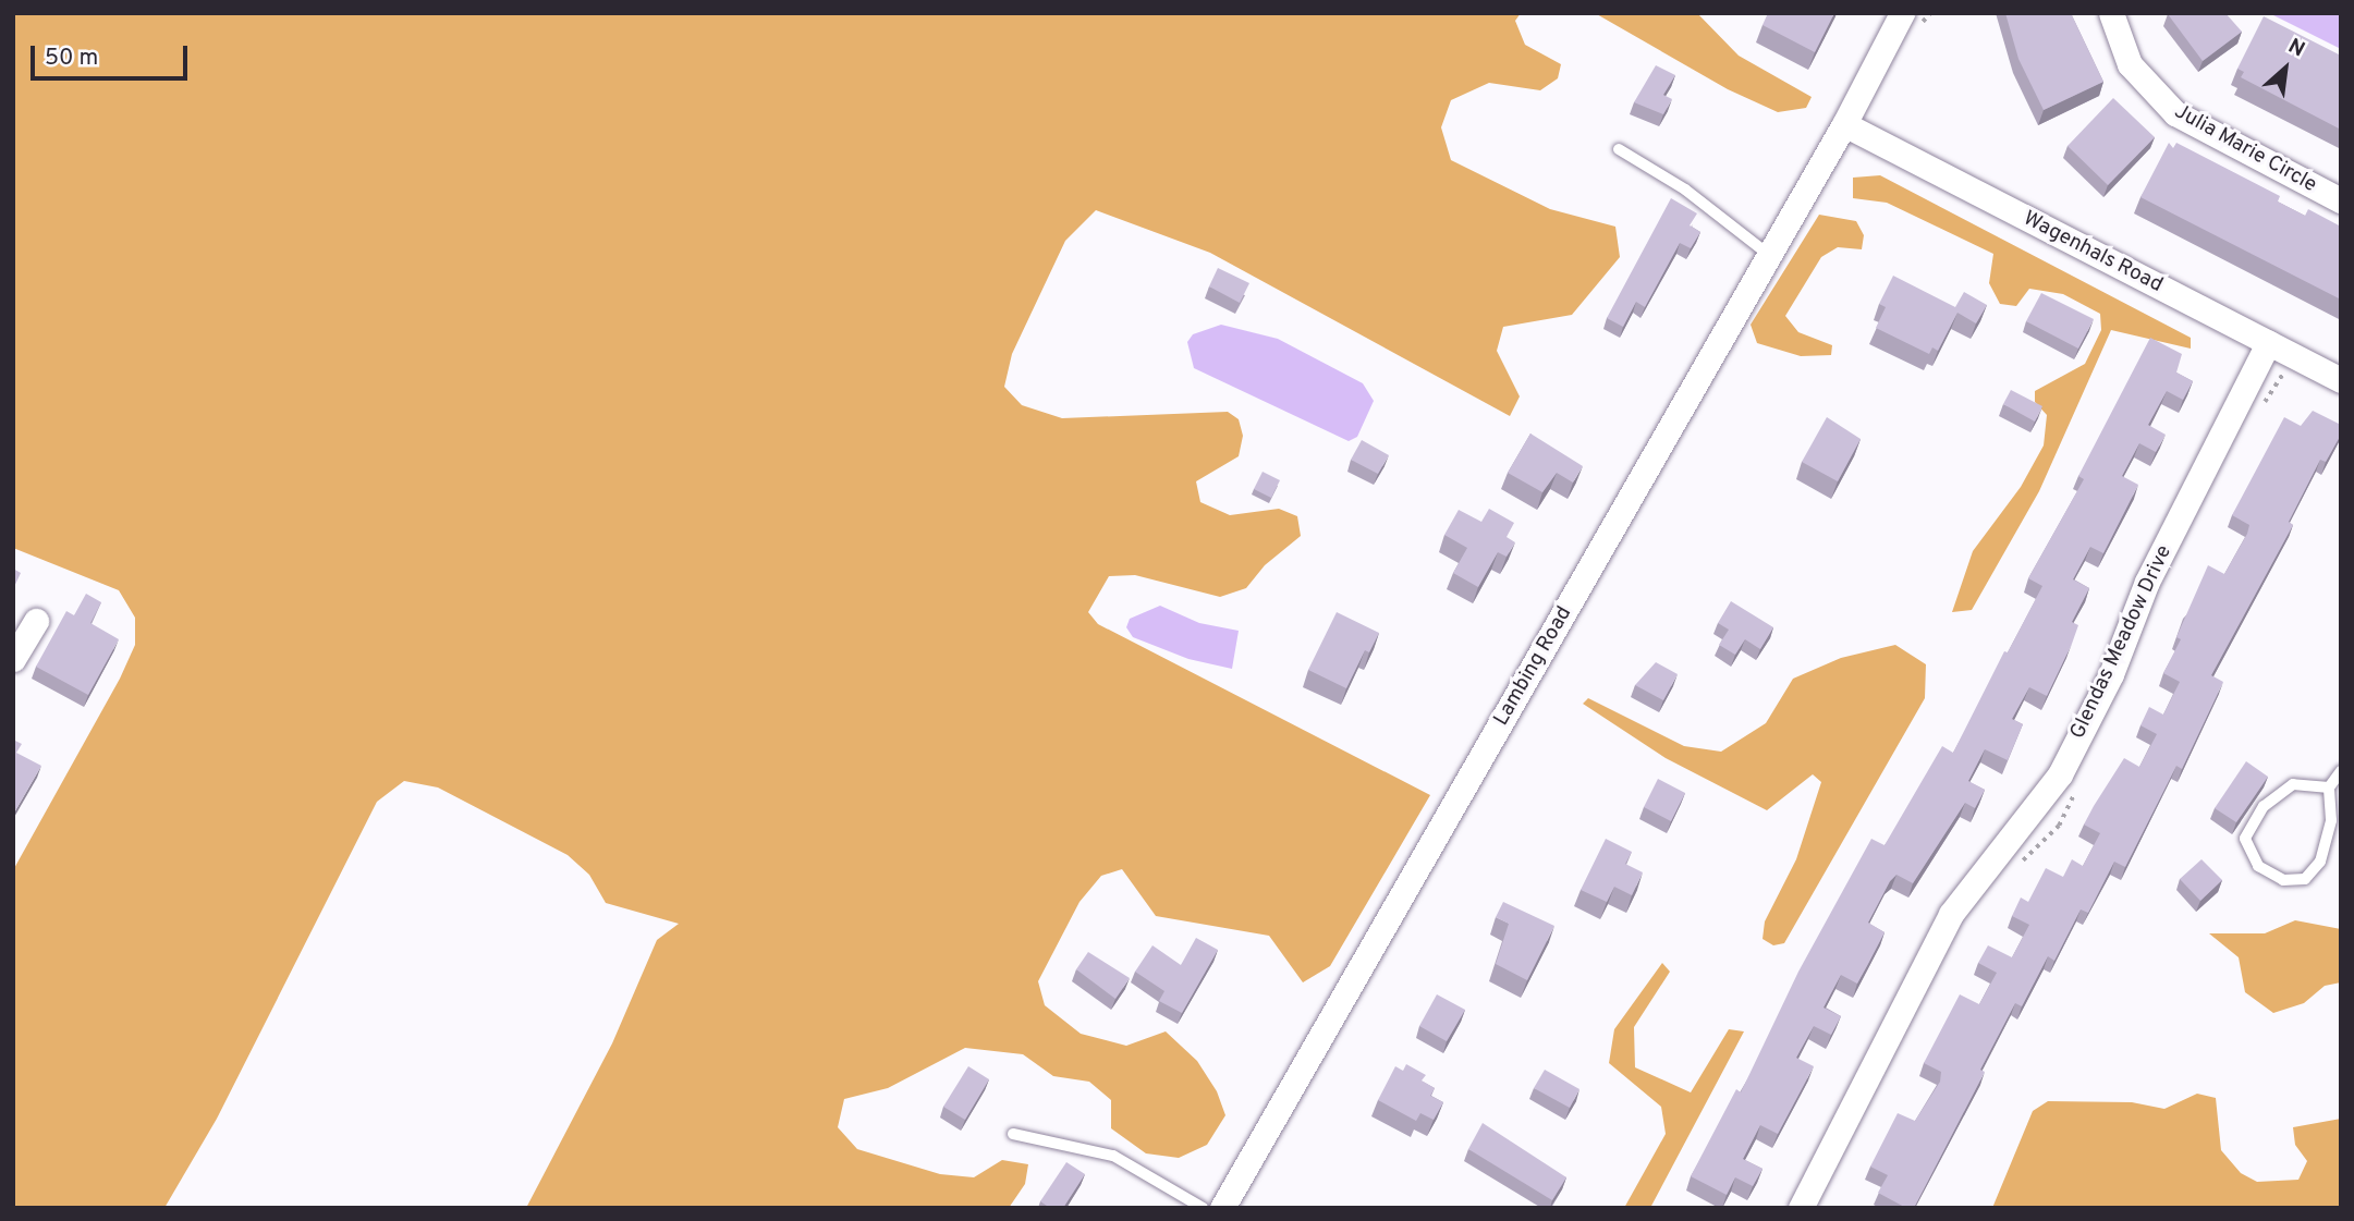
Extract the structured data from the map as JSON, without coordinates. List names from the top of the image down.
{
  "streets": {
    "street": [
      "Julia Marie Circle",
      "Wagenhals Road",
      "Glendas Meadow Drive",
      "Lambing Road"
    ]
  },
  "crossings": [
    ["Wagenhals Road", "Glendas Meadow Drive"],
    ["Wagenhals Road", "Lambing Road"]
  ],
  "scale_bar": "50 m",
  "north": "top right"
}
